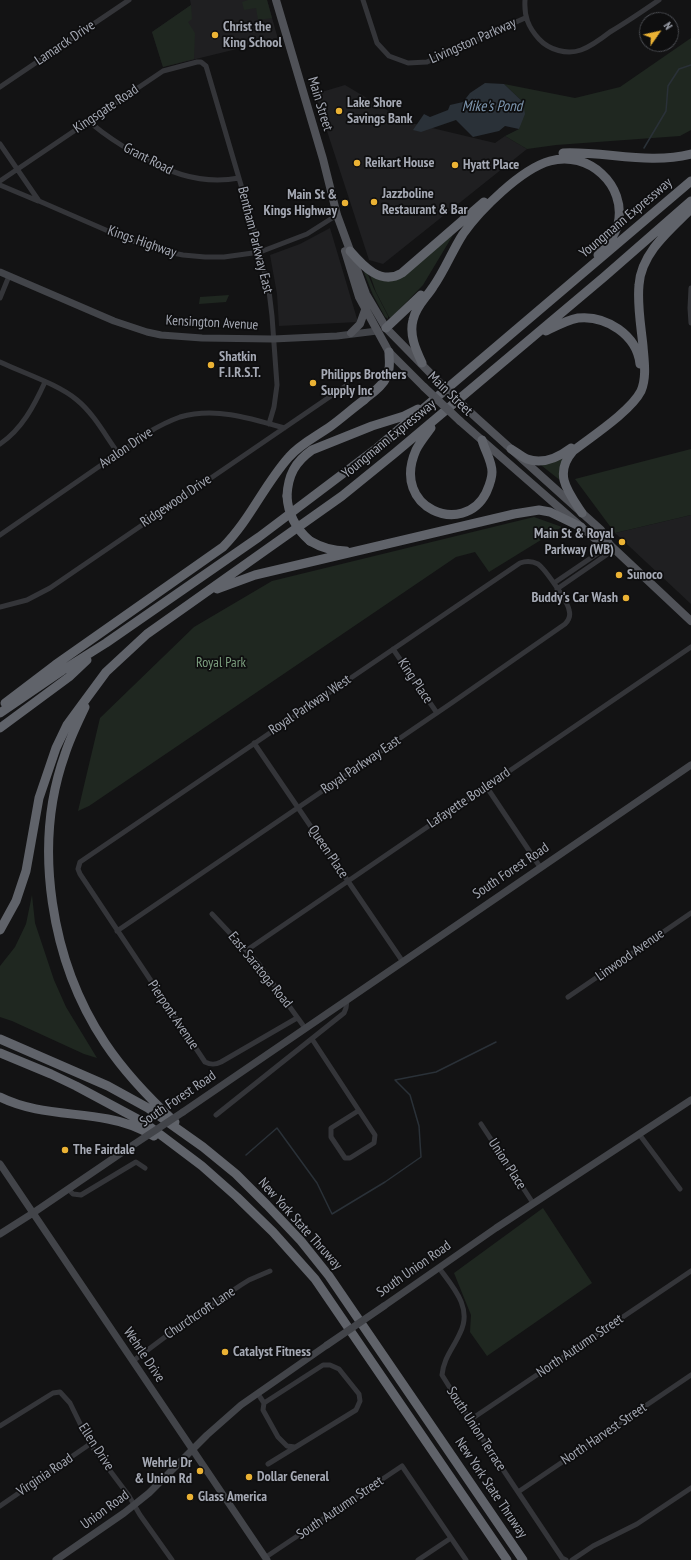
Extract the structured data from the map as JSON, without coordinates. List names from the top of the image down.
{
  "streets": {
    "highway": ["Youngmann Expressway", "New York State Thruway"],
    "main road": ["Main Street"],
    "street": [
      "Livingston Parkway",
      "Lamarck Drive",
      "Kingsgate Road",
      "Grant Road",
      "Bentham Parkway East",
      "Kings Highway",
      "Kensington Avenue",
      "Avalon Drive",
      "Ridgewood Drive",
      "King Place",
      "Royal Parkway West",
      "Royal Parkway East",
      "Lafayette Boulevard",
      "Queen Place",
      "South Forest Road",
      "Linwood Avenue",
      "East Saratoga Road",
      "Pierpont Avenue",
      "Union Place",
      "South Union Road",
      "Churchcroft Lane",
      "North Autumn Street",
      "Wehrle Drive",
      "South Union Terrace",
      "North Harvest Street",
      "Ellen Drive",
      "Virginia Road",
      "South Autumn Street",
      "Union Road"
    ]
  },
  "crossings": [
    ["Main Street", "Kings Highway"],
    ["Main Street", "Kensington Avenue"],
    ["Kingsgate Road", "Grant Road"],
    ["Kingsgate Road", "Bentham Parkway East"],
    ["Grant Road", "Bentham Parkway East"],
    ["Bentham Parkway East", "Kings Highway"],
    ["Bentham Parkway East", "Kensington Avenue"],
    ["Bentham Parkway East", "Avalon Drive"],
    ["Avalon Drive", "Ridgewood Drive"],
    ["King Place", "Royal Parkway West"],
    ["King Place", "Royal Parkway East"],
    ["Royal Parkway West", "Royal Parkway East"],
    ["Royal Parkway West", "Queen Place"],
    ["Royal Parkway West", "Pierpont Avenue"],
    ["Royal Parkway East", "Queen Place"],
    ["Royal Parkway East", "Pierpont Avenue"],
    ["Lafayette Boulevard", "Queen Place"],
    ["Lafayette Boulevard", "East Saratoga Road"],
    ["Queen Place", "South Forest Road"],
    ["South Forest Road", "East Saratoga Road"],
    ["South Forest Road", "Wehrle Drive"],
    ["East Saratoga Road", "Pierpont Avenue"],
    ["Union Place", "South Union Road"],
    ["South Union Road", "Wehrle Drive"],
    ["South Union Road", "South Union Terrace"],
    ["South Union Road", "Union Road"],
    ["Churchcroft Lane", "Wehrle Drive"],
    ["North Autumn Street", "South Union Terrace"],
    ["Wehrle Drive", "South Autumn Street"],
    ["South Union Terrace", "North Harvest Street"],
    ["Ellen Drive", "Virginia Road"],
    ["Ellen Drive", "Union Road"]
  ],
  "water": ["Mike's Pond"],
  "parks": ["Royal Park"],
  "places": [
    "Christ the King School",
    "Lake Shore Savings Bank",
    "Reikart House",
    "Hyatt Place",
    "Jazzboline Restaurant & Bar",
    "Main St & Kings Highway",
    "Shatkin F.I.R.S.T.",
    "Philipps Brothers Supply Inc",
    "Main St & Royal Parkway (WB)",
    "Sunoco",
    "Buddy's Car Wash",
    "The Fairdale",
    "Catalyst Fitness",
    "Wehrle Dr & Union Rd",
    "Dollar General",
    "Glass America"
  ],
  "north": "top right"
}
